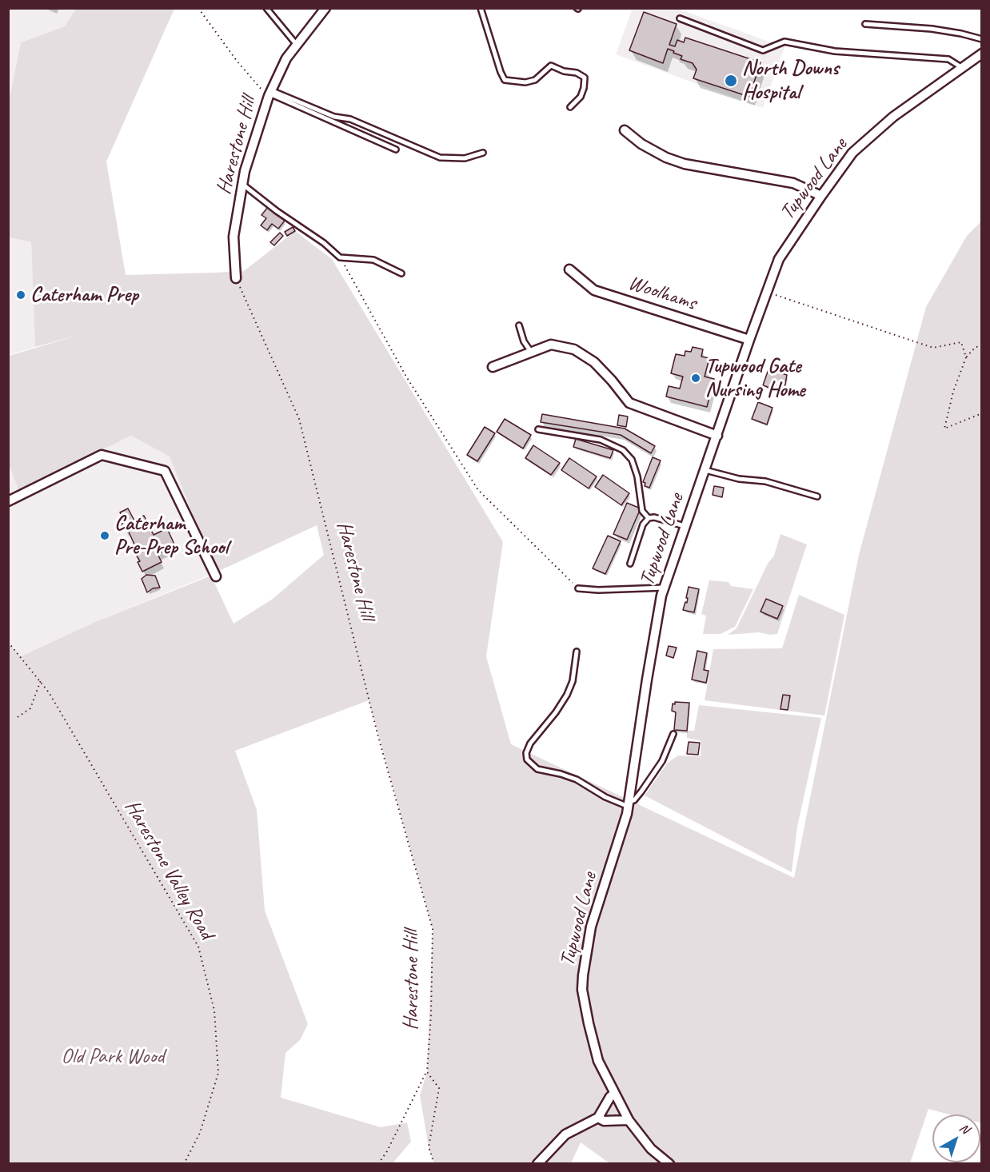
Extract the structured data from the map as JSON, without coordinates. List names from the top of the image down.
{
  "streets": {
    "street": ["Harestone Hill", "Tupwood Lane", "Woolhams"],
    "path": ["Harestone Valley Road"]
  },
  "crossings": [
    ["Tupwood Lane", "Woolhams"]
  ],
  "parks": ["Old Park Wood"],
  "places": [
    "North Downs Hospital",
    "Caterham Prep",
    "Tupwood Gate Nursing Home",
    "Caterham Pre-Prep School"
  ],
  "north": "top right"
}
